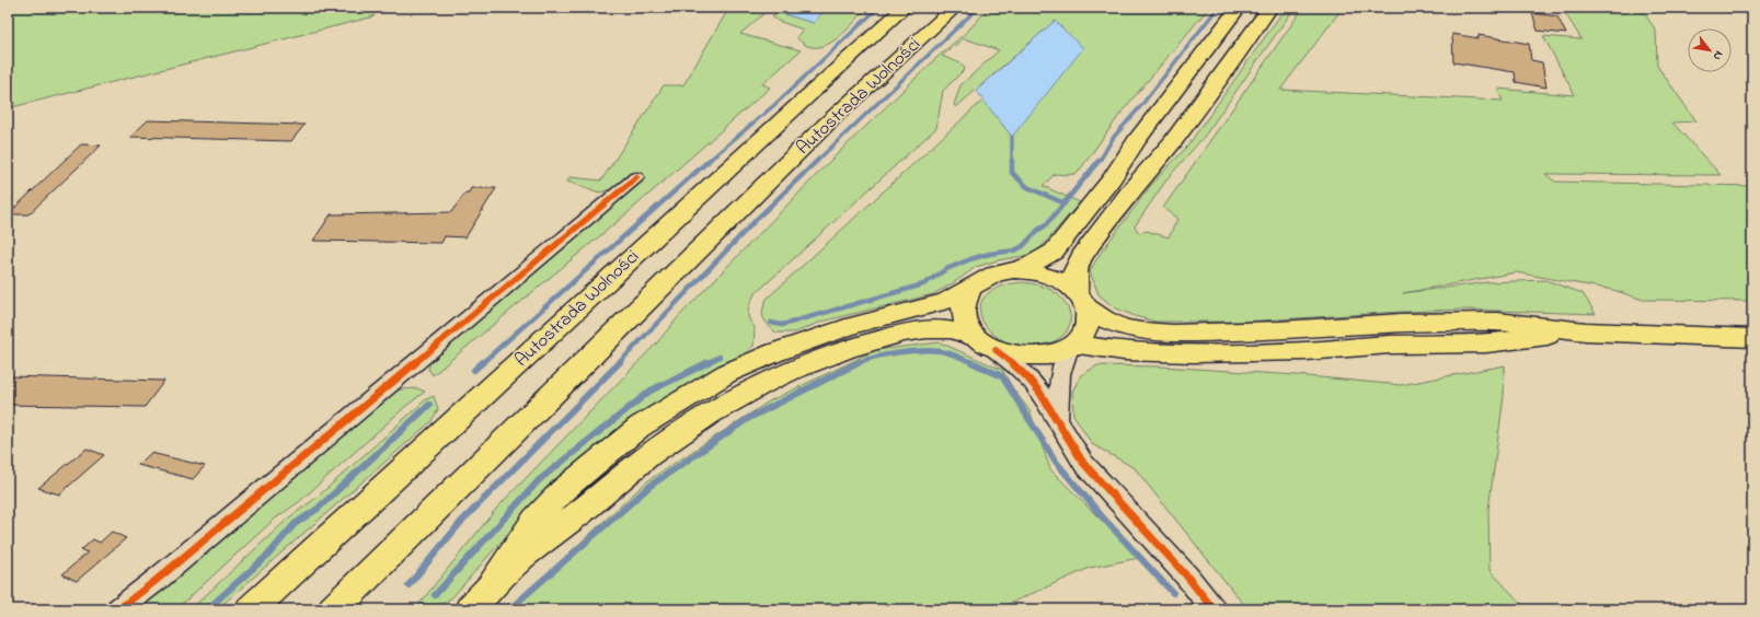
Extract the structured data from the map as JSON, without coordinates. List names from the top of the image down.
{
  "streets": {
    "highway": ["Autostrada Wolności"]
  },
  "north": "bottom right"
}
